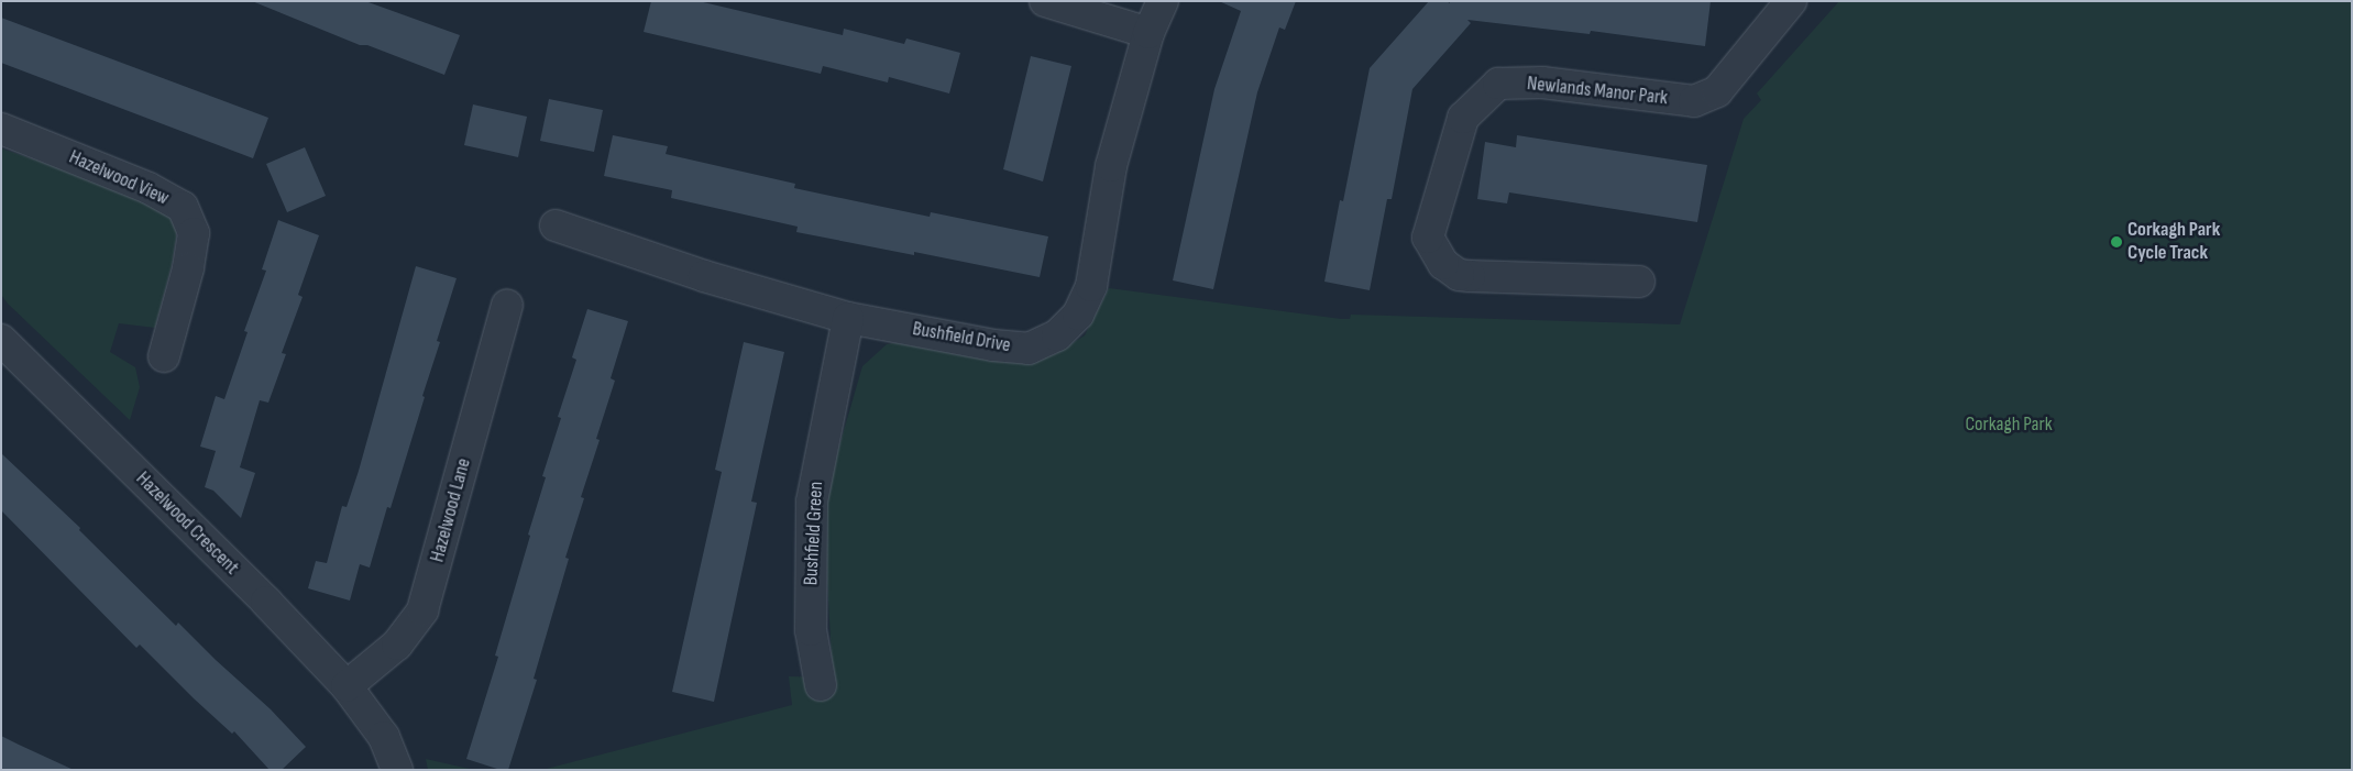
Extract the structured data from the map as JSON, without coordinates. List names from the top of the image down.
{
  "streets": {
    "street": [
      "Newlands Manor Park",
      "Hazelwood View",
      "Bushfield Drive",
      "Hazelwood Lane",
      "Hazelwood Crescent",
      "Bushfield Green"
    ]
  },
  "crossings": [
    ["Bushfield Drive", "Bushfield Green"],
    ["Hazelwood Lane", "Hazelwood Crescent"]
  ],
  "parks": ["Corkagh Park"],
  "places": ["Corkagh Park Cycle Track"]
}
